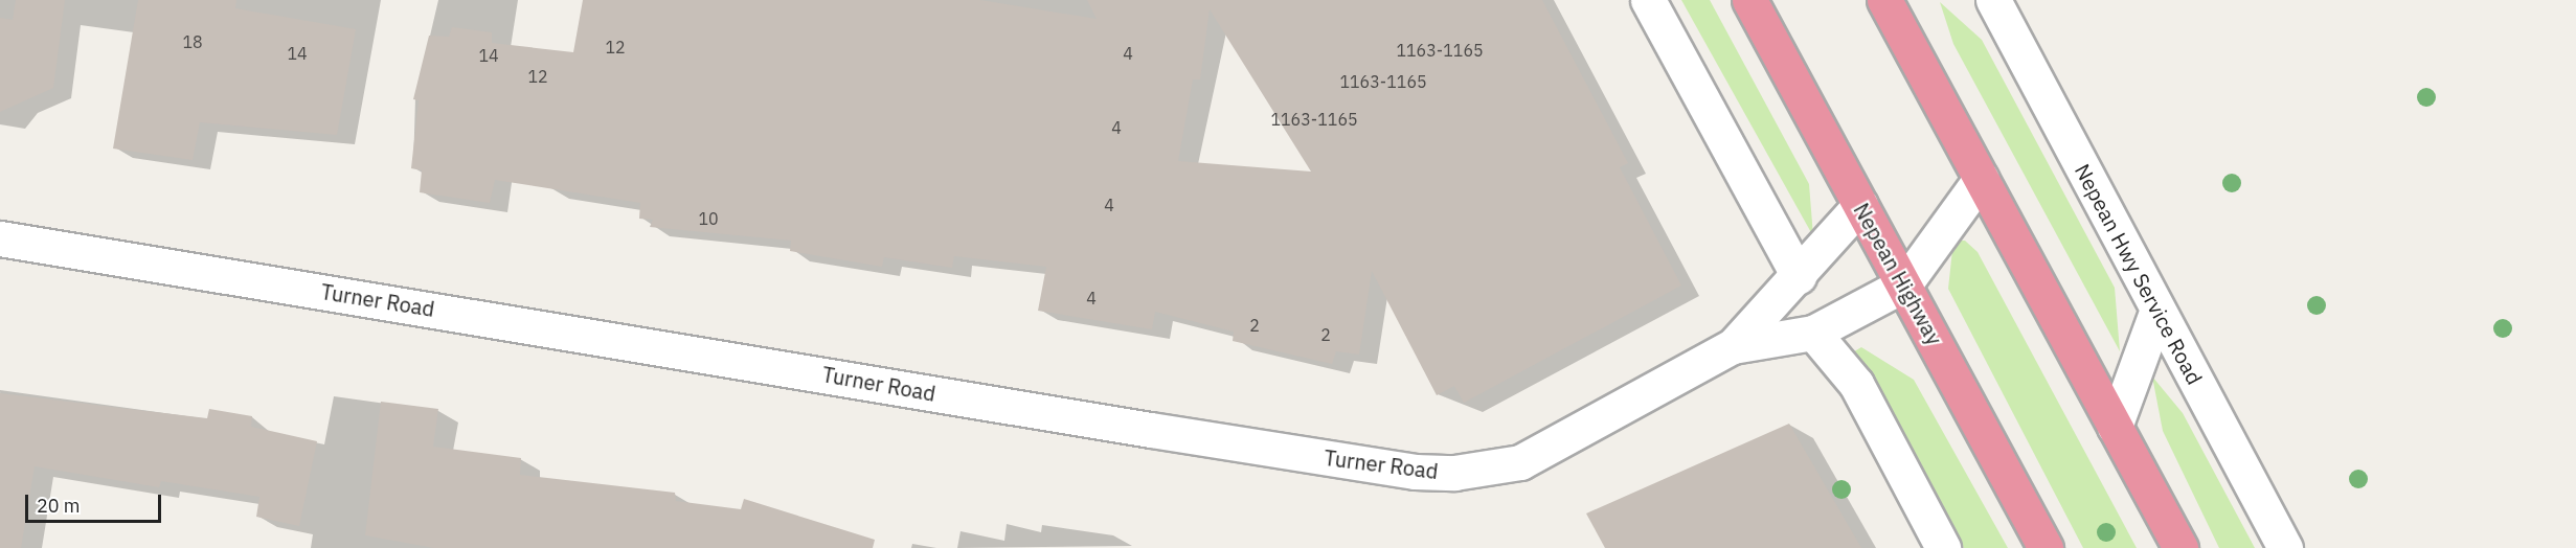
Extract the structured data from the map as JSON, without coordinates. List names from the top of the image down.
{
  "streets": {
    "highway": ["Nepean Highway"],
    "street": ["Nepean Hwy Service Road", "Turner Road"]
  },
  "crossings": [
    ["Nepean Highway", "Turner Road"]
  ],
  "house_numbers": [
    "18",
    "12",
    "1163-1165",
    "14",
    "4",
    "14",
    "12",
    "1163-1165",
    "1163-1165",
    "4",
    "4",
    "10",
    "4",
    "2",
    "2"
  ],
  "scale_bar": "20 m"
}
